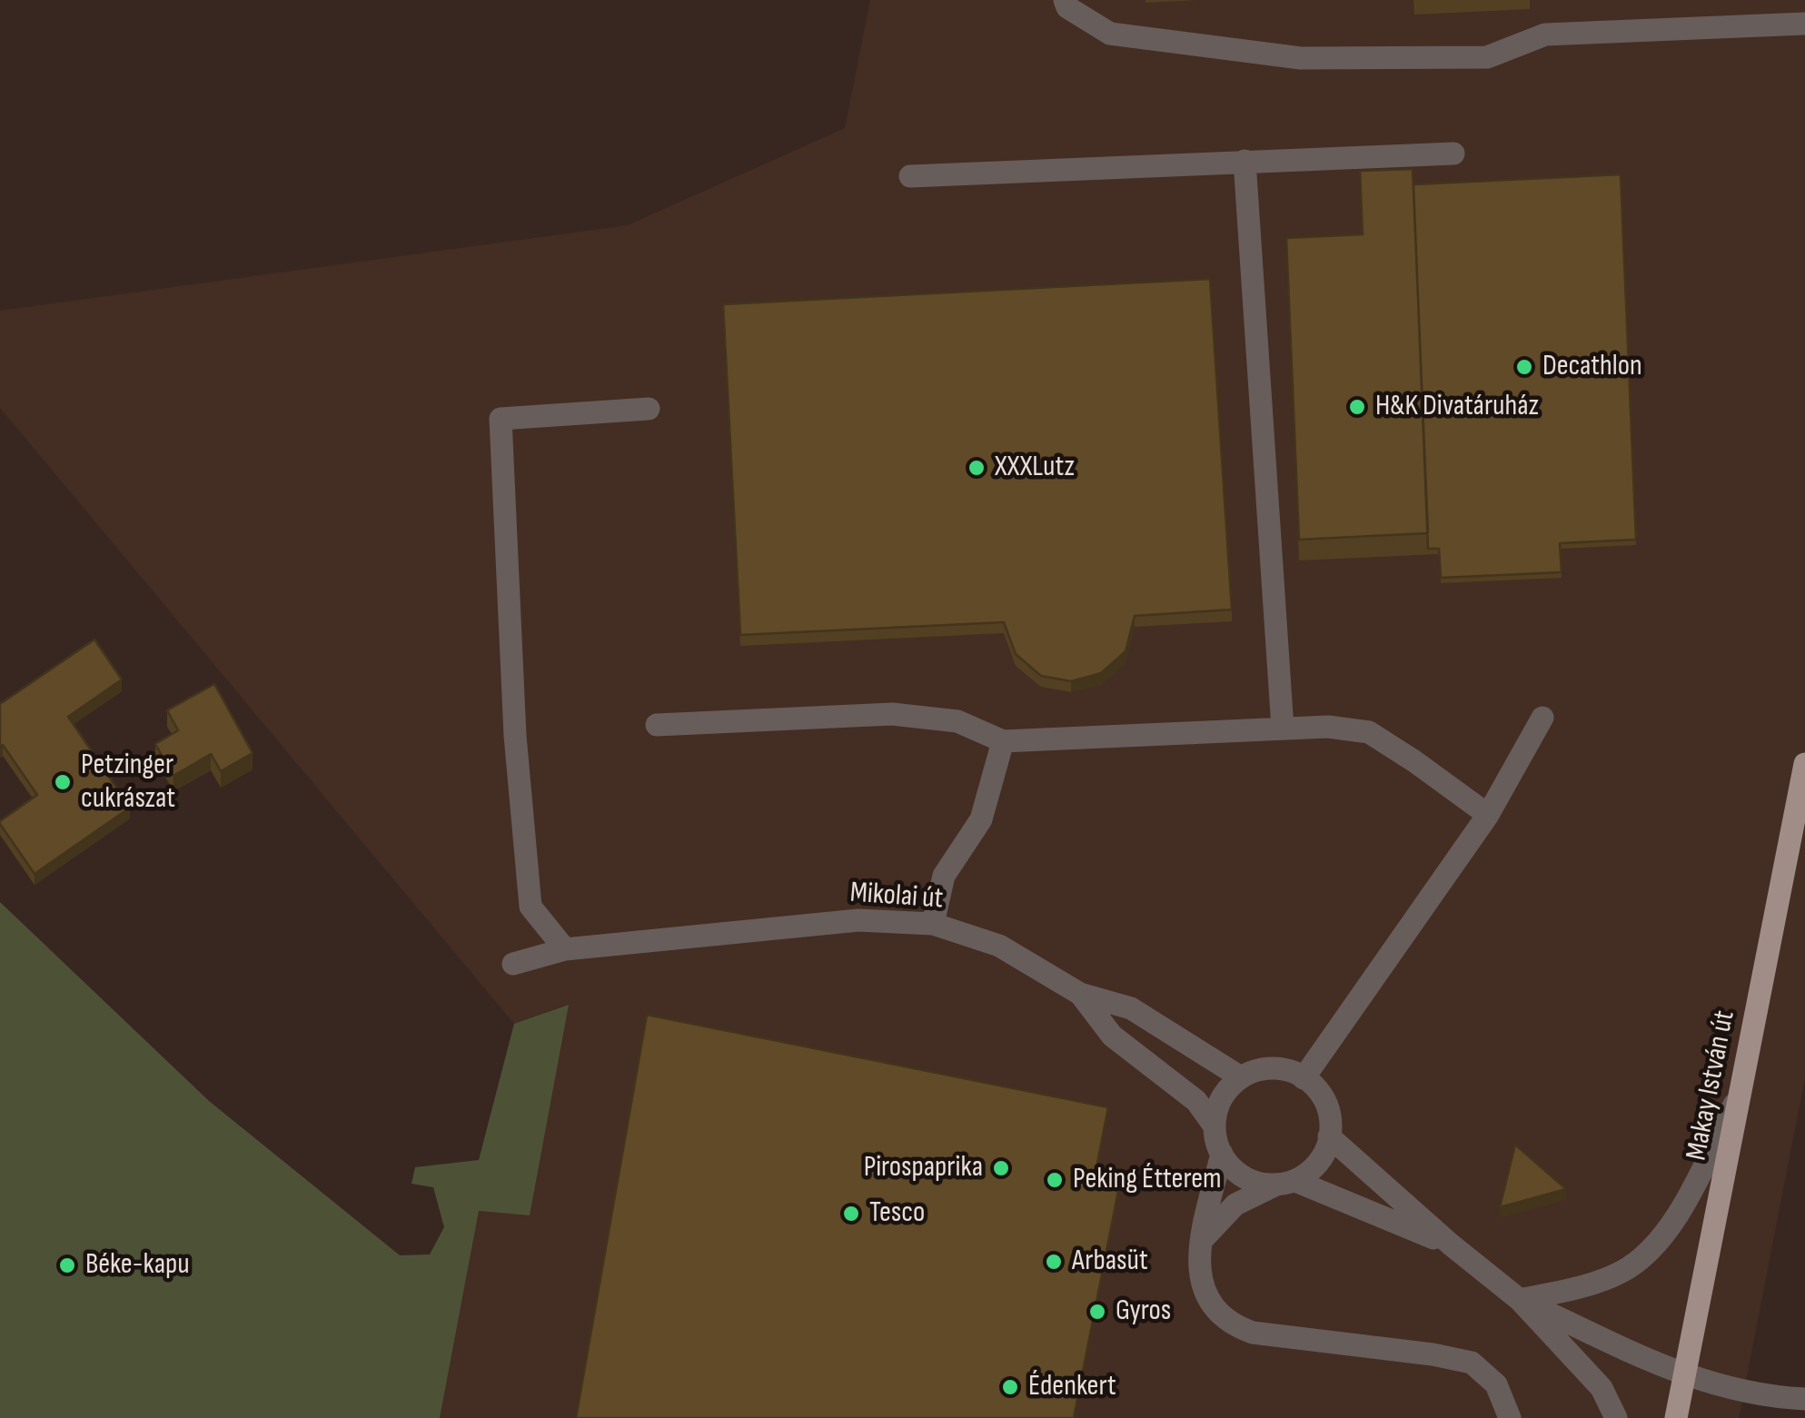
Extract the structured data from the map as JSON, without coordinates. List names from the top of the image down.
{
  "streets": {
    "main road": ["Makay István út"],
    "street": ["Mikolai út"]
  },
  "places": [
    "Decathlon",
    "H&K Divatáruház",
    "XXXLutz",
    "Petzinger cukrászat",
    "Pirospaprika",
    "Peking Étterem",
    "Tesco",
    "Arbasüt",
    "Béke-kapu",
    "Gyros",
    "Édenkert"
  ]
}
